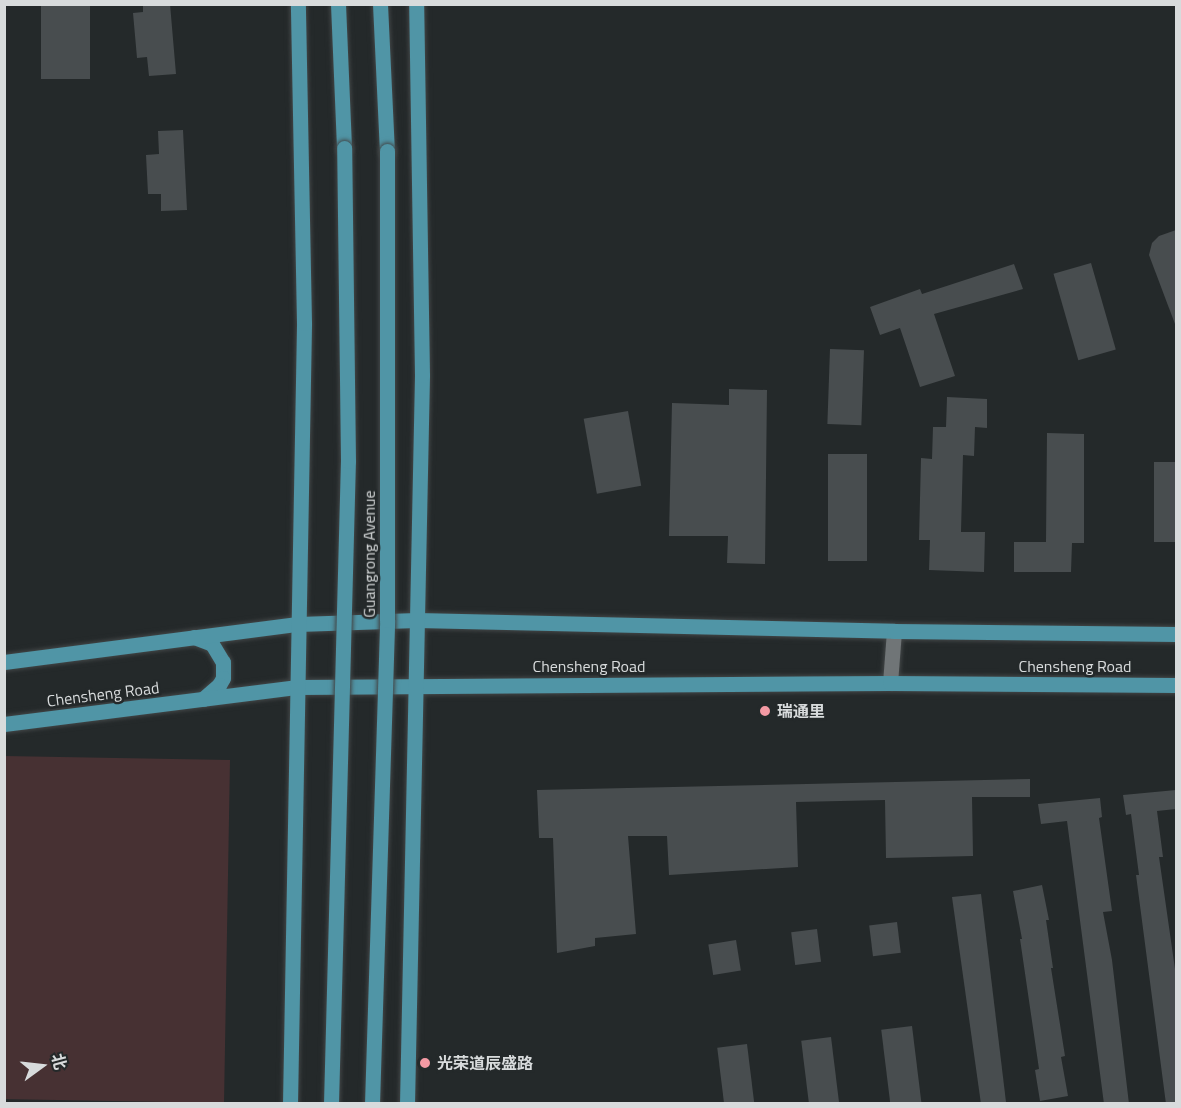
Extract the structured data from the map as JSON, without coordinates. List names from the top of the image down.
{
  "streets": {
    "main road": ["Guangrong Avenue", "Chensheng Road"]
  },
  "places": ["瑞通里", "光荣道辰盛路"],
  "north": "right"
}
